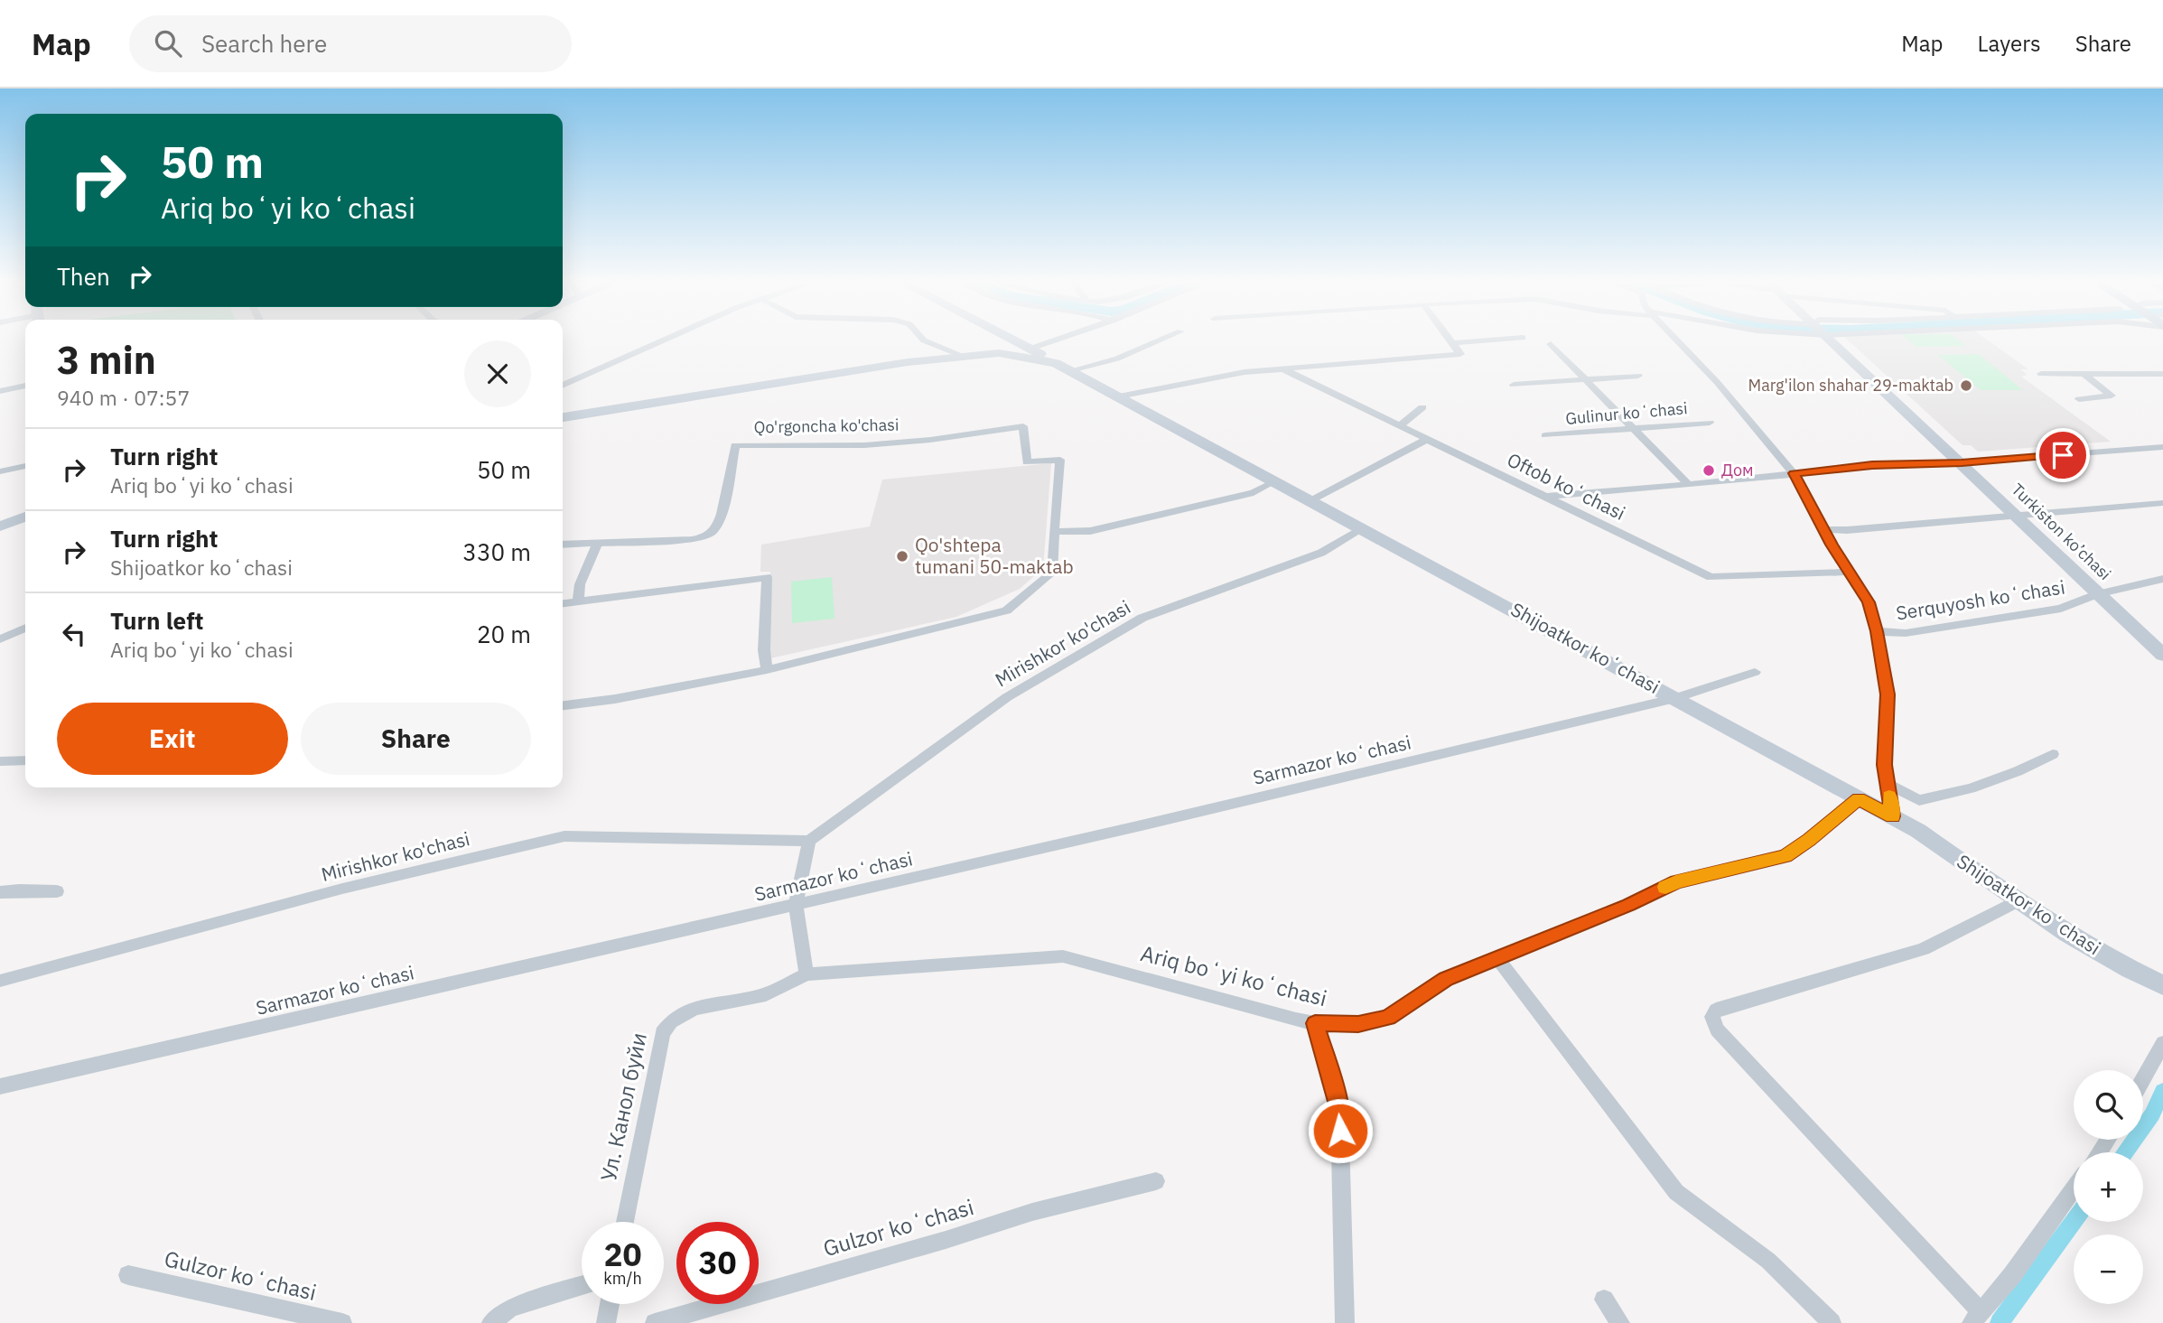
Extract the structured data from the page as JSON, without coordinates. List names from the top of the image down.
{
  "streets": {
    "street": [
      "Gulinur koʻchasi",
      "Qo'rgoncha ko'chasi",
      "Oftob koʻchasi",
      "Turkiston ko’chasi",
      "Serquyosh koʻchasi",
      "Mirishkor ko'chasi",
      "Shijoatkor koʻchasi",
      "Sarmazor koʻchasi",
      "Ariq boʻyi koʻchasi",
      "Ул. Канол буйи",
      "Gulzor koʻchasi"
    ]
  },
  "crossings": [
    ["Turkiston ko’chasi", "Serquyosh koʻchasi"],
    ["Mirishkor ko'chasi", "Shijoatkor koʻchasi"],
    ["Shijoatkor koʻchasi", "Sarmazor koʻchasi"],
    ["Shijoatkor koʻchasi", "Ariq boʻyi koʻchasi"],
    ["Ariq boʻyi koʻchasi", "Ул. Канол буйи"]
  ],
  "places": ["Marg'ilon shahar 29-maktab", "Дом", "Qo'shtepa tumani 50-maktab"],
  "page": {
    "header": "Map",
    "search": "Search here",
    "nav": ["Map", "Layers", "Share"],
    "turn": ["50 m", "Ariq boʻyi koʻchasi"],
    "then": "Then",
    "heading": ["3 min", "940 m · 07:57"],
    "list": [
      {
        "name": "Turn right",
        "note": "Ariq boʻyi koʻchasi",
        "value": "50 m"
      },
      {
        "name": "Turn right",
        "note": "Shijoatkor koʻchasi",
        "value": "330 m"
      },
      {
        "name": "Turn left",
        "note": "Ariq boʻyi koʻchasi",
        "value": "20 m"
      }
    ],
    "buttons": ["Exit", "Share"],
    "map_buttons": ["+", "−"],
    "speed": "20 km/h",
    "limit": "30"
  }
}
